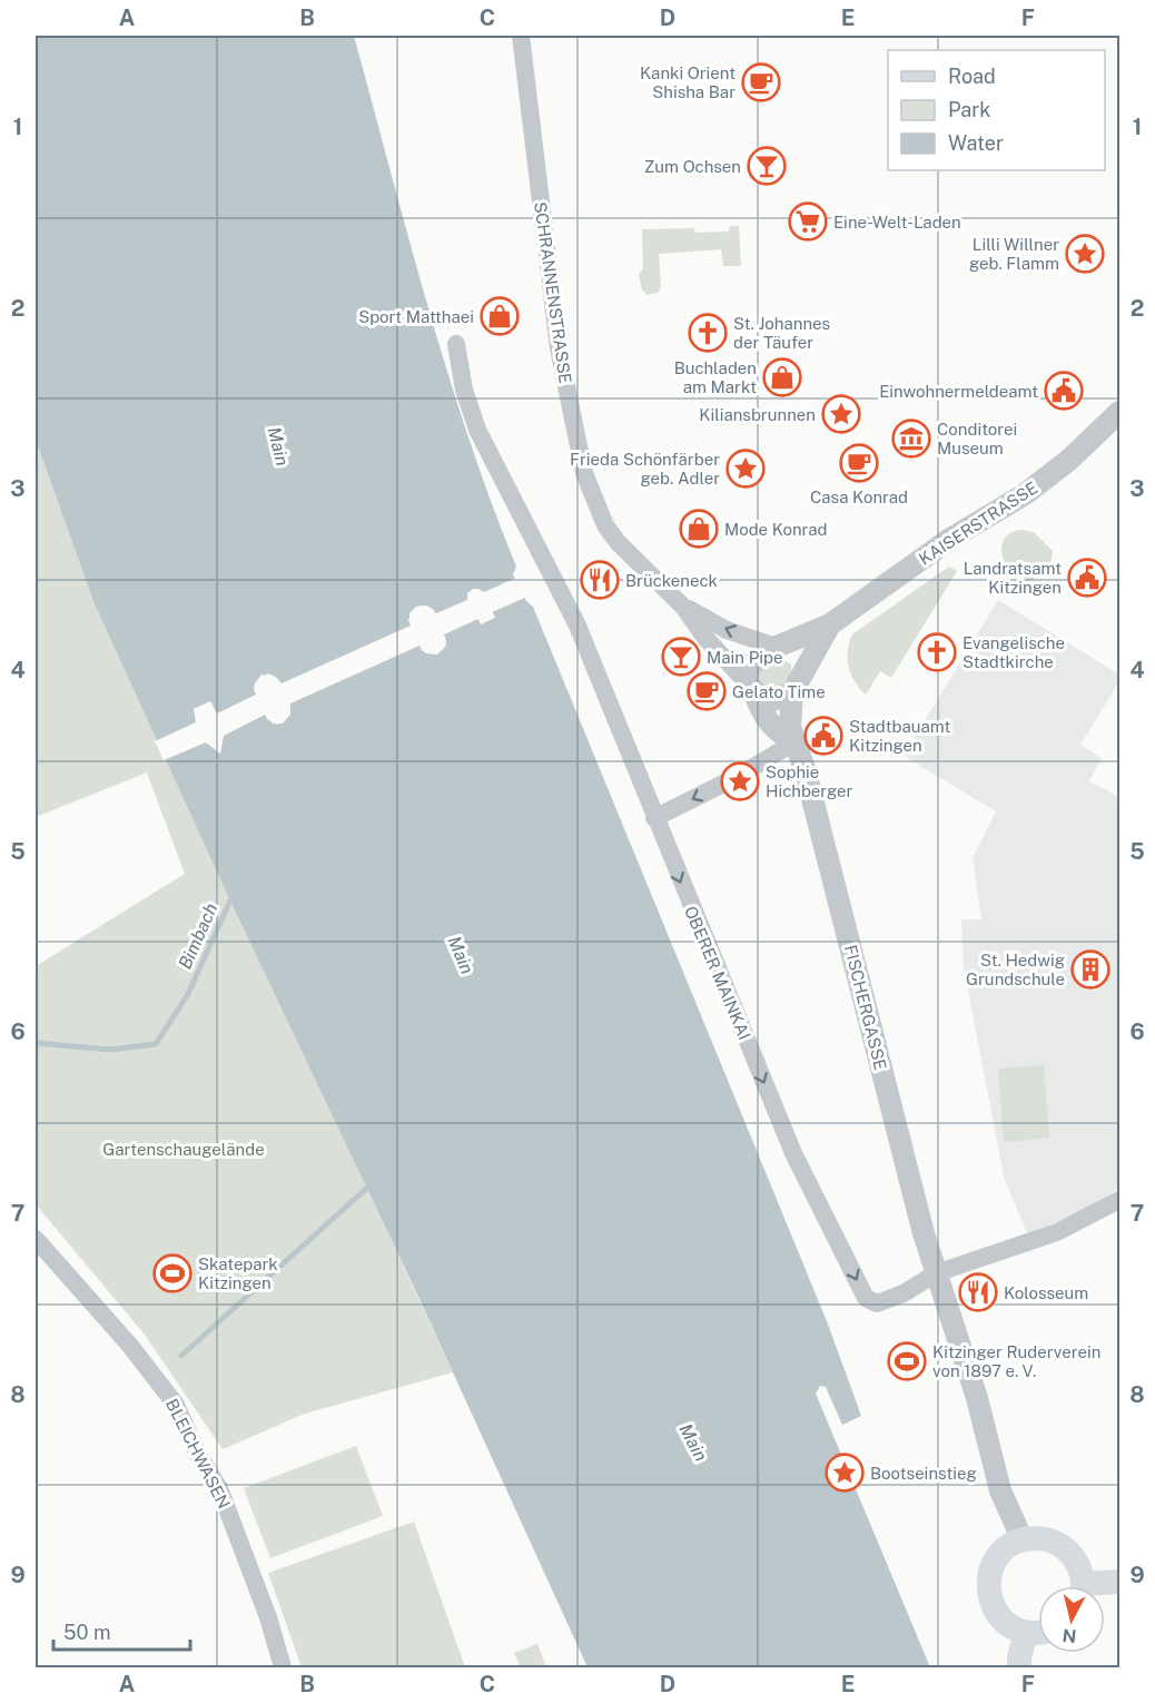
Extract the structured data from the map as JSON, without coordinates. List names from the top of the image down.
{
  "streets": {
    "street": [
      "SCHRANNENSTRASSE",
      "KAISERSTRASSE",
      "OBERER MAINKAI",
      "FISCHERGASSE",
      "BLEICHWASEN"
    ]
  },
  "crossings": [
    ["KAISERSTRASSE", "FISCHERGASSE"],
    ["OBERER MAINKAI", "FISCHERGASSE"]
  ],
  "one_way": ["OBERER MAINKAI"],
  "water": ["Main", "Bimbach"],
  "parks": ["Gartenschaugelände"],
  "places": {
    "cafe": ["Kanki Orient Shisha Bar", "Casa Konrad", "Gelato Time"],
    "bar": ["Zum Ochsen", "Main Pipe"],
    "supermarket": ["Eine-Welt-Laden"],
    "place": [
      "Lilli Willner geb. Flamm",
      "Kiliansbrunnen",
      "Frieda Schönfärber geb. Adler",
      "Sophie Hichberger",
      "Bootseinstieg"
    ],
    "shop": ["Sport Matthaei", "Buchladen am Markt", "Mode Konrad"],
    "church": ["St. Johannes der Täufer", "Evangelische Stadtkirche"],
    "public building": ["Einwohnermeldeamt", "Landratsamt Kitzingen", "Stadtbauamt Kitzingen"],
    "museum": ["Conditorei Museum"],
    "restaurant": ["Brückeneck", "Kolosseum"],
    "building": ["St. Hedwig Grundschule"],
    "sports": ["Skatepark Kitzingen", "Kitzinger Ruderverein von 1897 e. V."]
  },
  "legend": ["Road", "Park", "Water"],
  "scale_bar": "50 m",
  "north": "bottom",
  "grid": {
    "columns": [
      "A",
      "B",
      "C",
      "D",
      "E",
      "F"
    ],
    "rows": [
      "1",
      "2",
      "3",
      "4",
      "5",
      "6",
      "7",
      "8",
      "9"
    ]
  }
}
